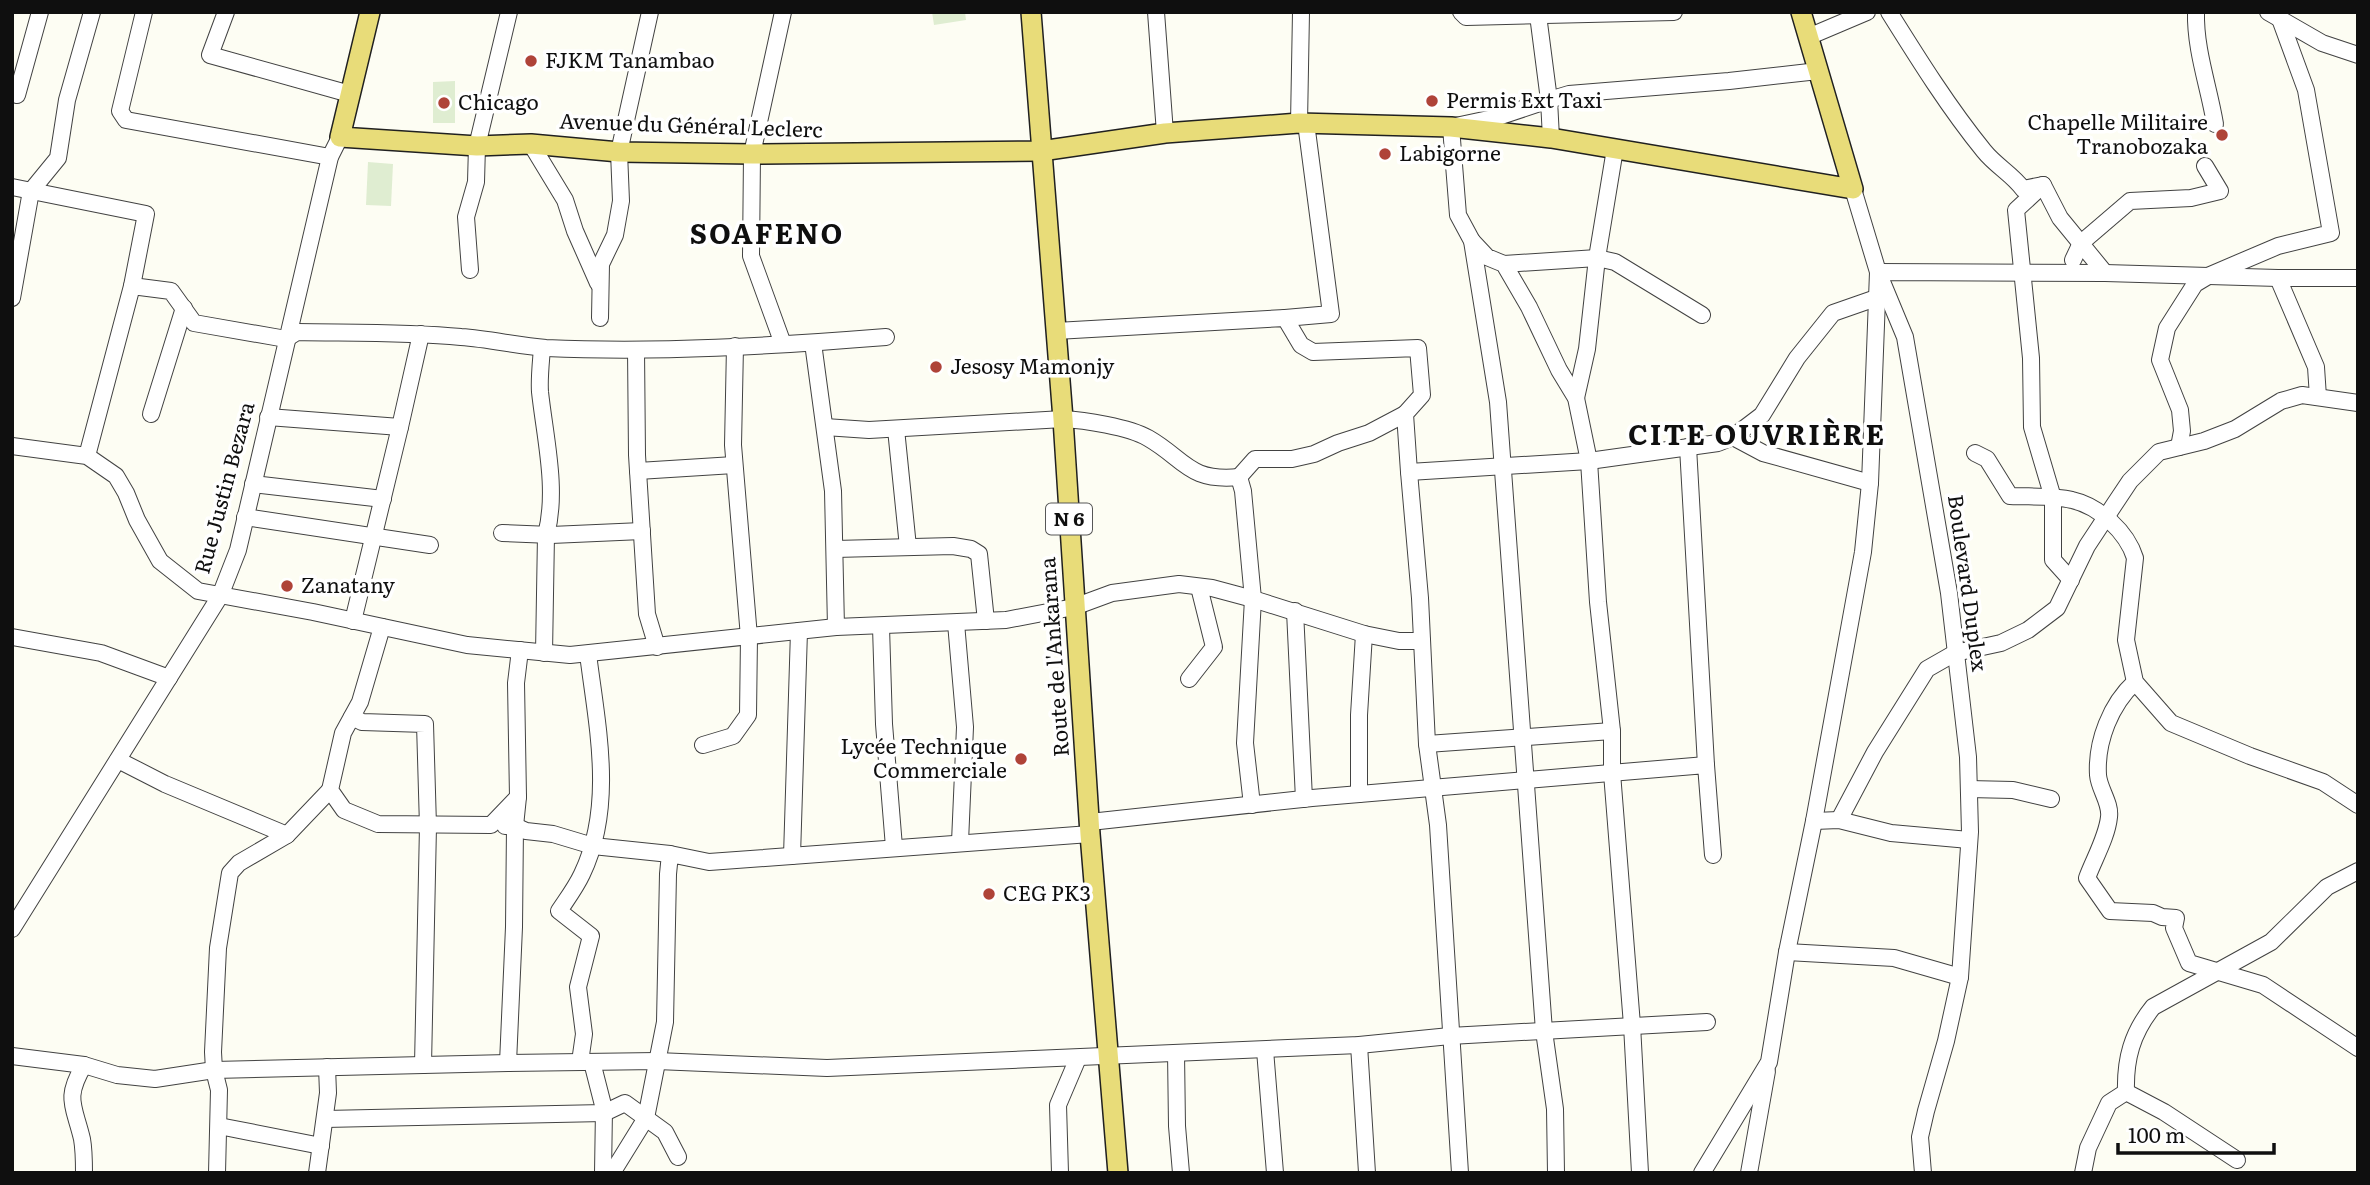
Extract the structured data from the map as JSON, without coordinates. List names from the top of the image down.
{
  "streets": {
    "main road": [
      "Avenue du Général Leclerc",
      "Rue Justin Bezara",
      "N 6",
      "Boulevard Duplex",
      "Route de l'Ankarana"
    ]
  },
  "crossings": [
    ["Avenue du Général Leclerc", "Rue Justin Bezara"],
    ["Avenue du Général Leclerc", "Boulevard Duplex"],
    ["Avenue du Général Leclerc", "Route de l'Ankarana"]
  ],
  "districts": ["SOAFENO", "CITE OUVRIÈRE"],
  "places": [
    "FJKM Tanambao",
    "Permis Ext Taxi",
    "Chicago",
    "Chapelle Militaire Tranobozaka",
    "Labigorne",
    "Jesosy Mamonjy",
    "Zanatany",
    "Lycée Technique Commerciale",
    "CEG PK3"
  ],
  "scale_bar": "100 m"
}
